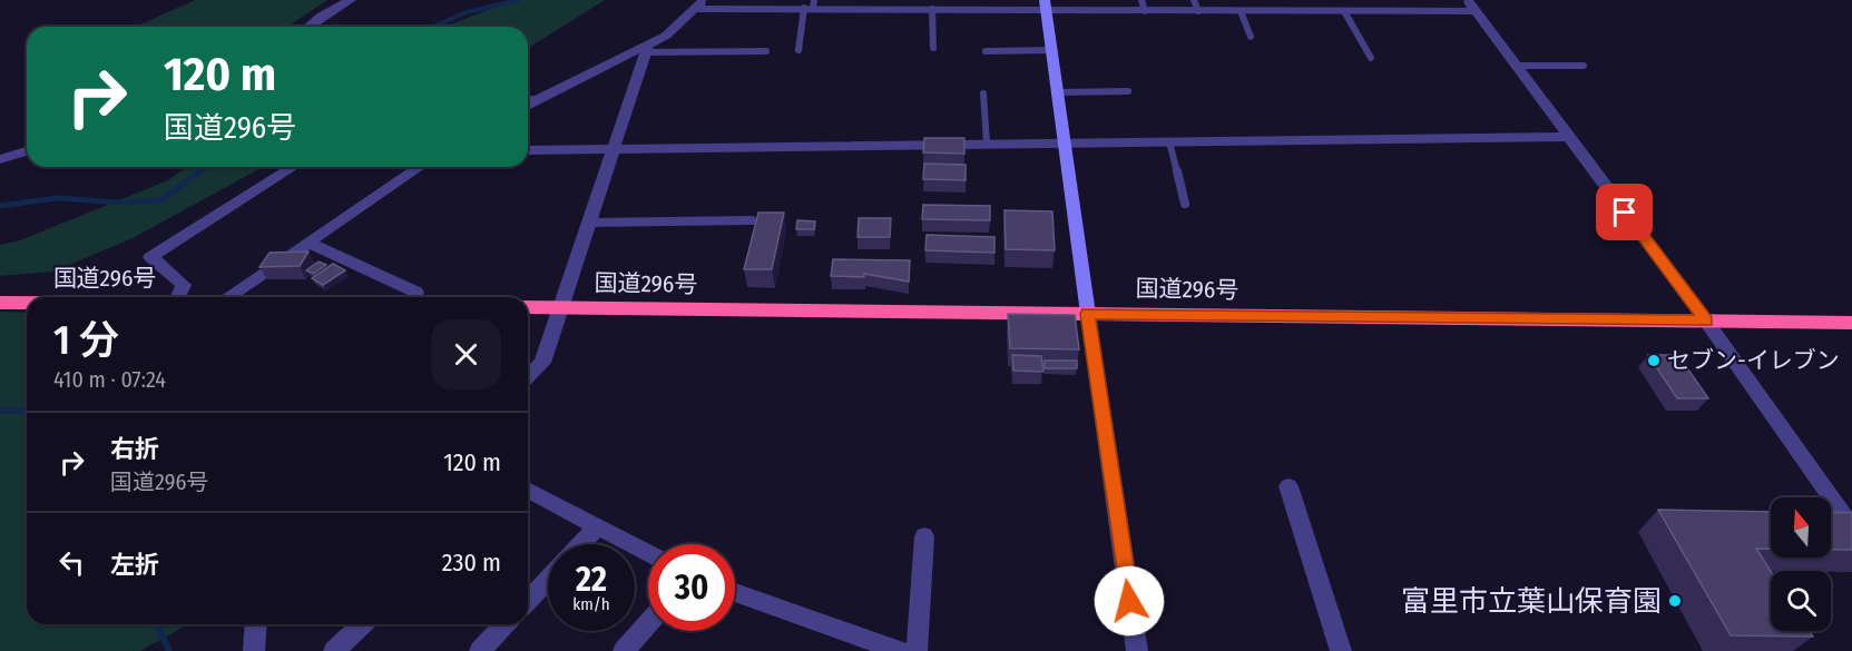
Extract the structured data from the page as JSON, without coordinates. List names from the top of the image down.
{
  "streets": {
    "highway": ["国道296号"]
  },
  "places": ["セブン-イレブン", "富里市立葉山保育園"],
  "north": "top",
  "page": {
    "turn": ["120 m", "国道296号"],
    "heading": ["1 分", "410 m · 07:24"],
    "list": [
      {
        "name": "右折",
        "note": "国道296号",
        "value": "120 m"
      },
      {
        "name": "左折",
        "value": "230 m"
      }
    ],
    "speed": "22 km/h",
    "limit": "30"
  }
}
